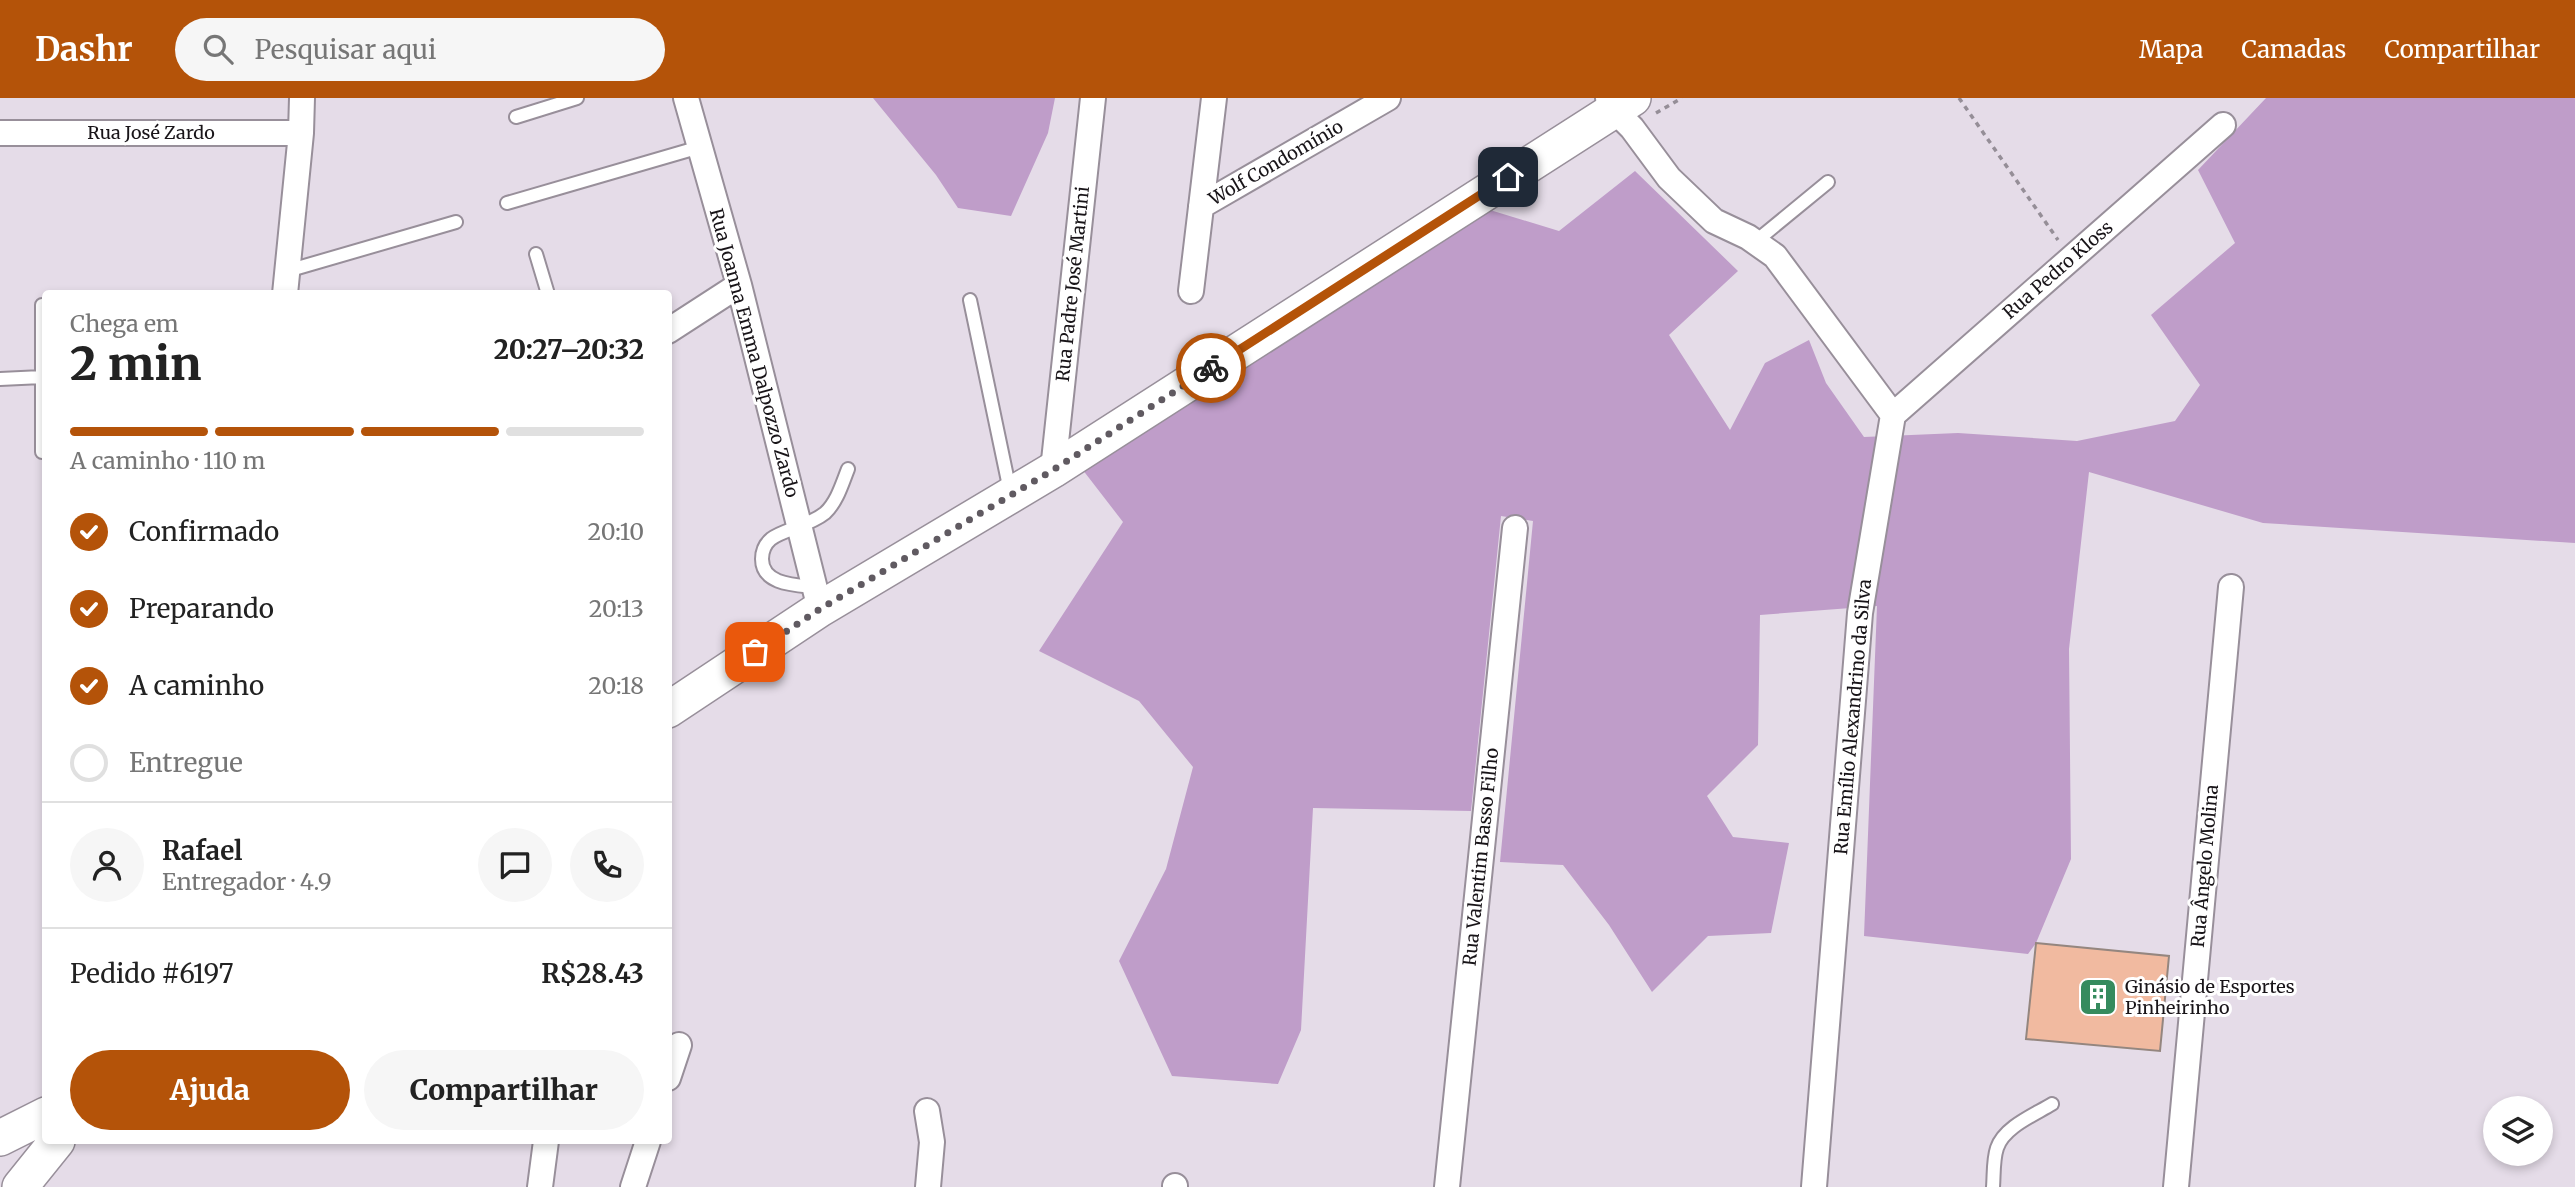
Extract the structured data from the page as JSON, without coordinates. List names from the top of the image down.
{
  "streets": {
    "street": [
      "Rua José Zardo",
      "Wolf Condomínio",
      "Rua Pedro Kloss",
      "Rua Padre José Martini",
      "Rua Joanna Emma Dalpozzo Zardo",
      "Rua Emílio Alexandrino da Silva",
      "Rua Valentim Basso Filho",
      "Rua Ângelo Molina"
    ]
  },
  "crossings": [
    ["Rua Pedro Kloss", "Rua Emílio Alexandrino da Silva"]
  ],
  "places": {
    "building": ["Ginásio de Esportes Pinheirinho"]
  },
  "page": {
    "header": "Dashr",
    "search": "Pesquisar aqui",
    "nav": ["Mapa", "Camadas", "Compartilhar"],
    "heading": ["2 min", "Chega em", "20:27–20:32"],
    "panel": [
      "Rafael",
      "Entregador · 4.9",
      "Pedido #6197",
      "R$28.43"
    ],
    "bar": "A caminho · 110 m",
    "list": [
      ["Confirmado", "20:10"],
      ["Preparando", "20:13"],
      ["A caminho", "20:18"],
      "Entregue"
    ],
    "buttons": ["Ajuda", "Compartilhar"]
  }
}
